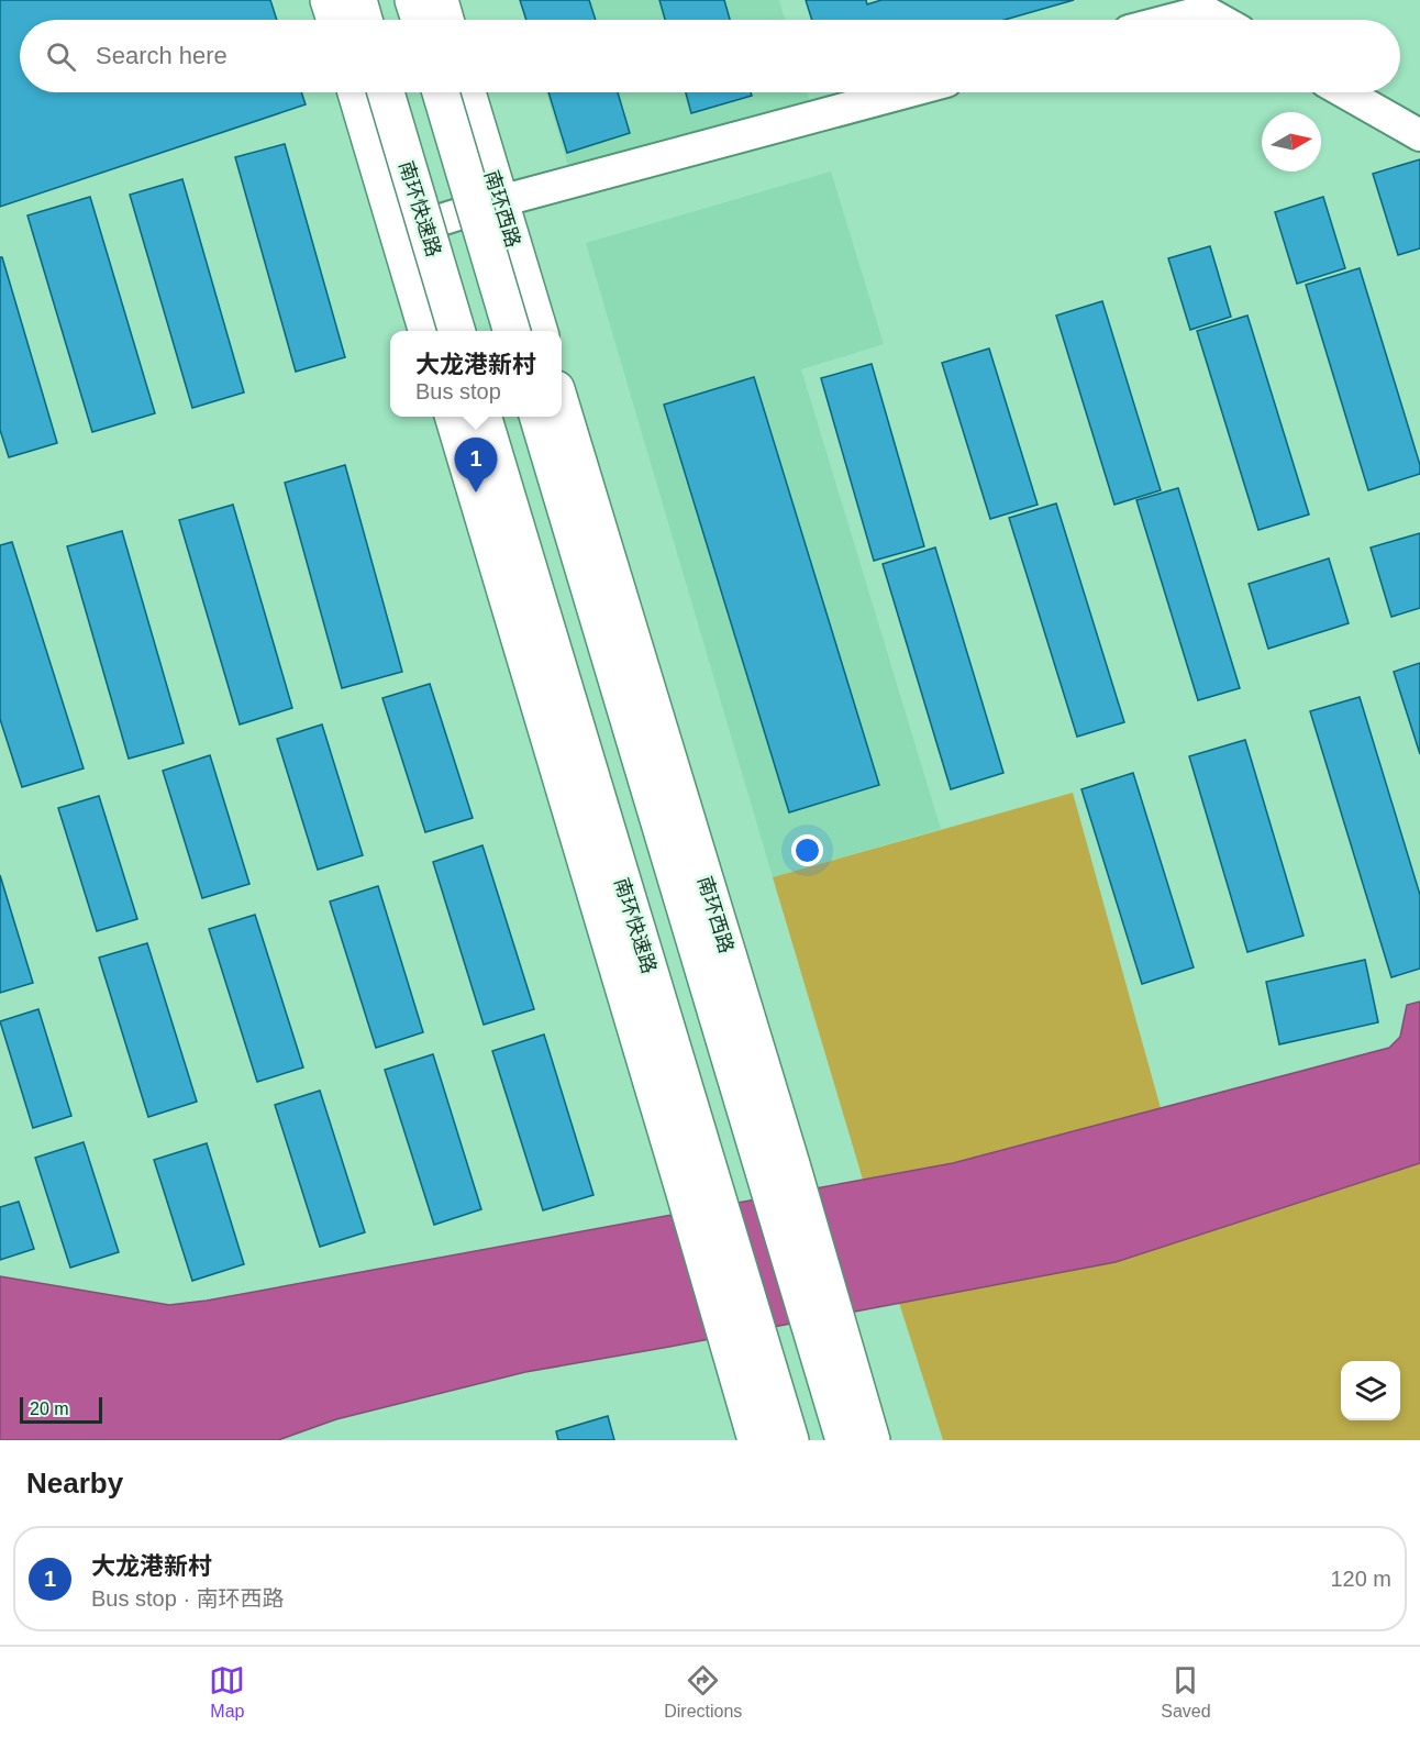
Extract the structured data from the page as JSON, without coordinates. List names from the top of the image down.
{
  "streets": {
    "main road": ["南环快速路", "南环西路"]
  },
  "scale_bar": "20 m",
  "north": "right",
  "page": {
    "search": "Search here",
    "popup": ["大龙港新村", "Bus stop"],
    "pins": "1",
    "scale": "20 m",
    "heading": "Nearby",
    "list": [
      {
        "mark": "1",
        "name": "大龙港新村",
        "note": "Bus stop · 南环西路",
        "value": "120 m"
      }
    ],
    "nav": ["Map", "Directions", "Saved"]
  }
}
